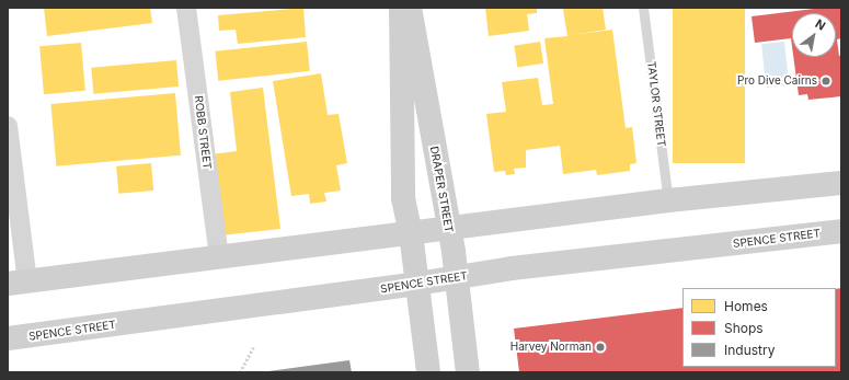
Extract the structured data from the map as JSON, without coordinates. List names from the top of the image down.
{
  "streets": {
    "street": ["ROBB STREET", "DRAPER STREET", "SPENCE STREET"],
    "lane": ["TAYLOR STREET"]
  },
  "crossings": [
    ["DRAPER STREET", "SPENCE STREET"]
  ],
  "places": ["Pro Dive Cairns", "Harvey Norman"],
  "legend": ["Homes", "Shops", "Industry"],
  "north": "top right"
}
